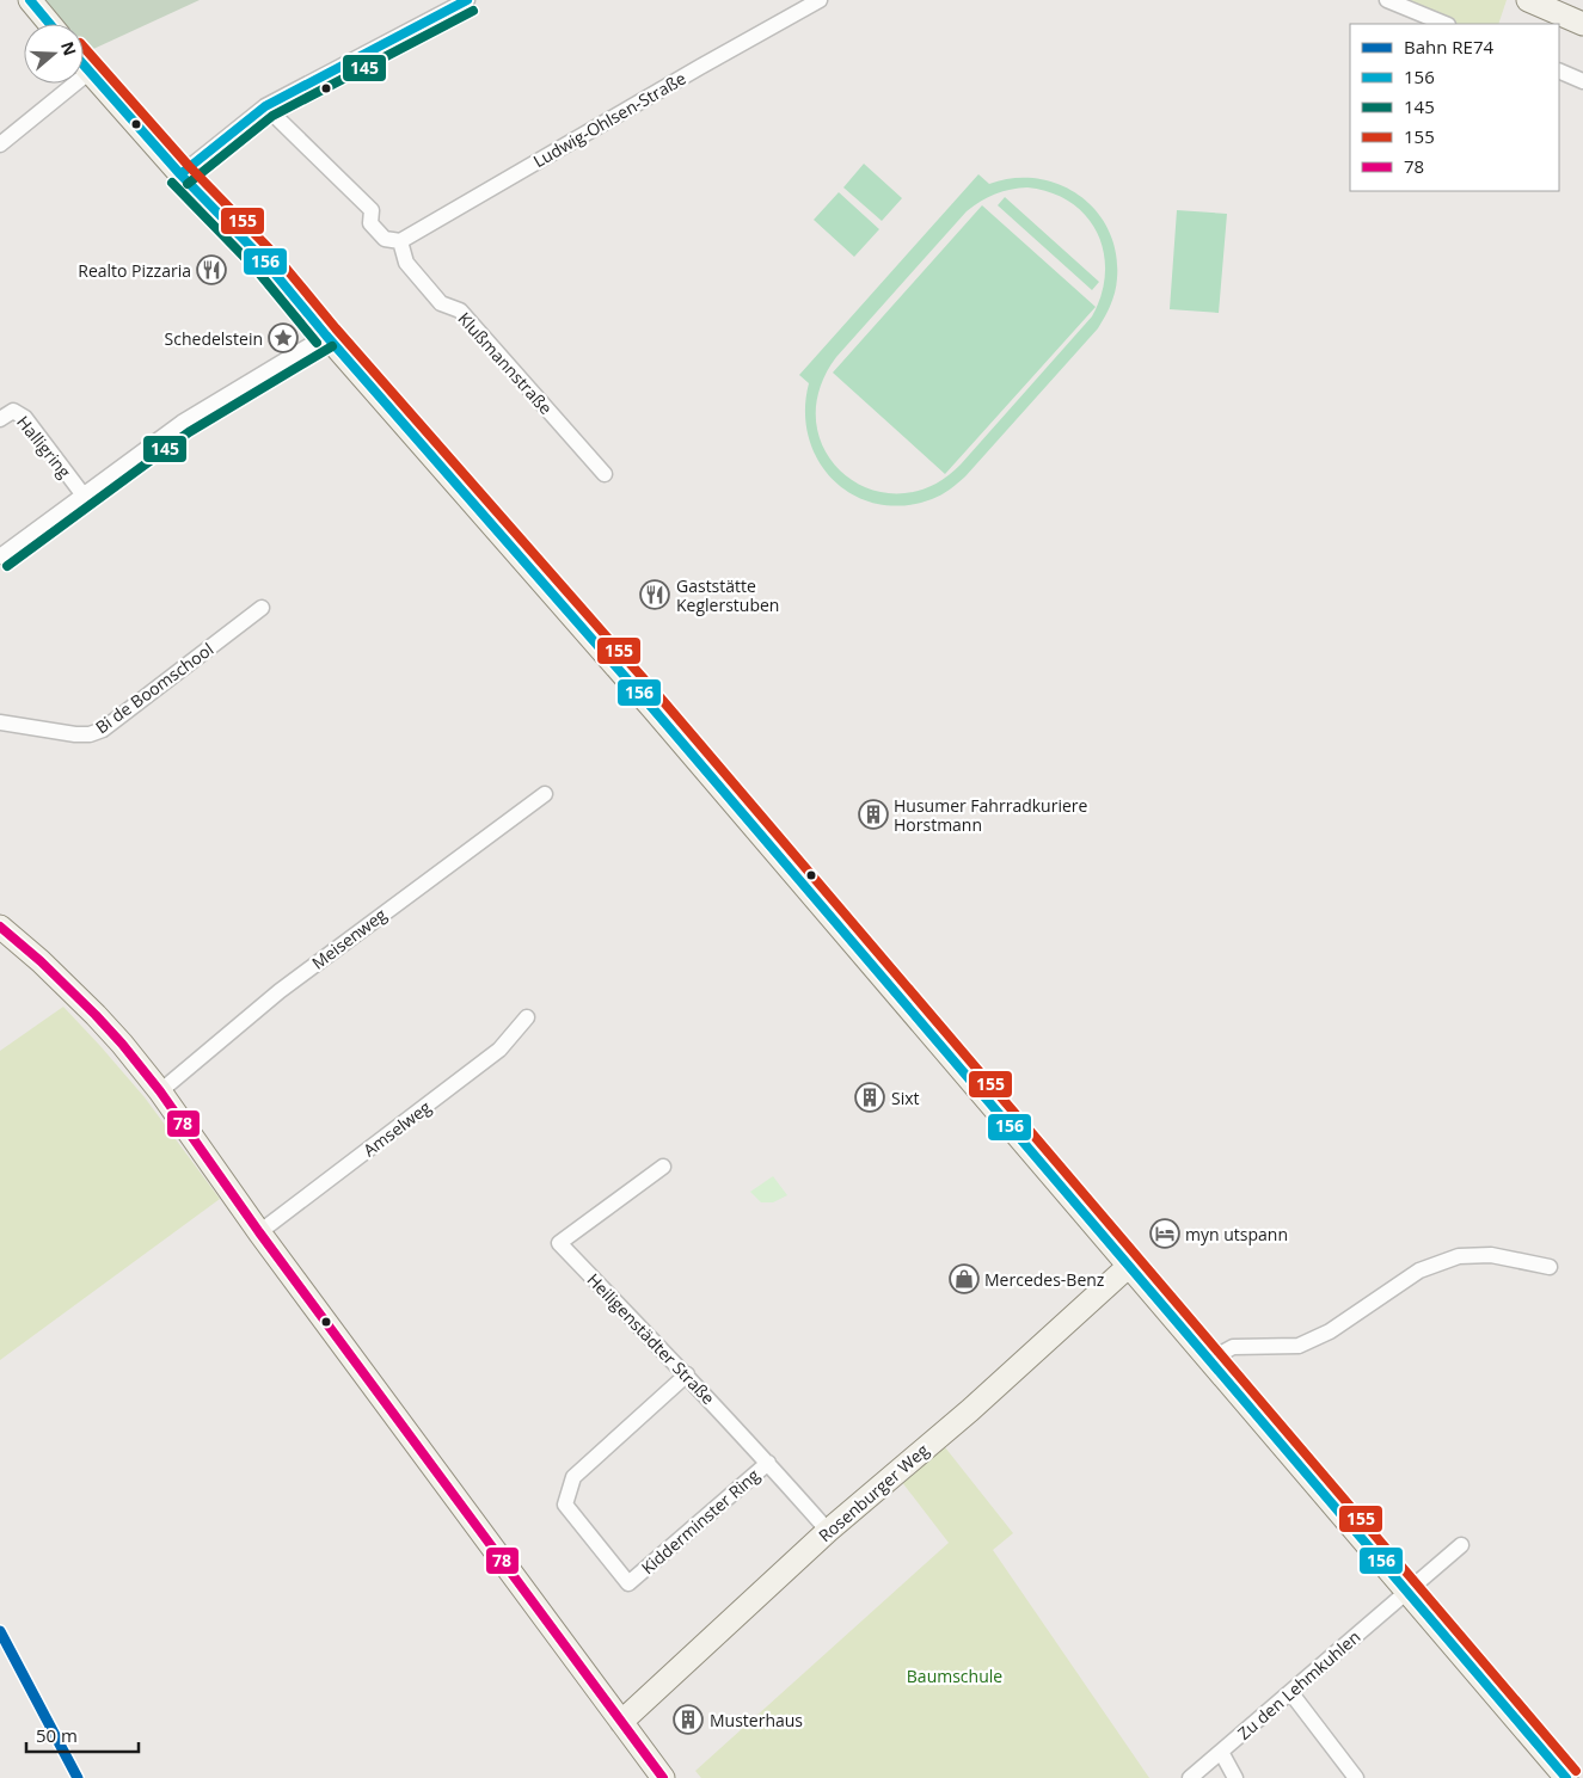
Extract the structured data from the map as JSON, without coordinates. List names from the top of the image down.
{
  "streets": {
    "street": [
      "Ludwig-Ohlsen-Straße",
      "Klußmannstraße",
      "Halligring",
      "Bi de Boomschool",
      "Meisenweg",
      "Amselweg",
      "Heiligenstädter Straße",
      "Rosenburger Weg",
      "Kidderminster Ring",
      "Zu den Lehmkuhlen"
    ]
  },
  "crossings": [
    ["Ludwig-Ohlsen-Straße", "Klußmannstraße"],
    ["Heiligenstädter Straße", "Rosenburger Weg"],
    ["Heiligenstädter Straße", "Kidderminster Ring"]
  ],
  "parks": ["Baumschule"],
  "places": {
    "restaurant": ["Realto Pizzaria", "Gaststätte Keglerstuben"],
    "place": ["Schedelstein"],
    "building": ["Husumer Fahrradkuriere Horstmann", "Sixt", "Musterhaus"],
    "hotel": ["myn utspann"],
    "shop": ["Mercedes-Benz"]
  },
  "lines": [
    "transit line 156",
    "transit line 145",
    "transit line 155",
    "transit line 78",
    "rail line RE74"
  ],
  "legend": [
    "Bahn RE74",
    "156",
    "145",
    "155",
    "78"
  ],
  "scale_bar": "50 m",
  "north": "right"
}
